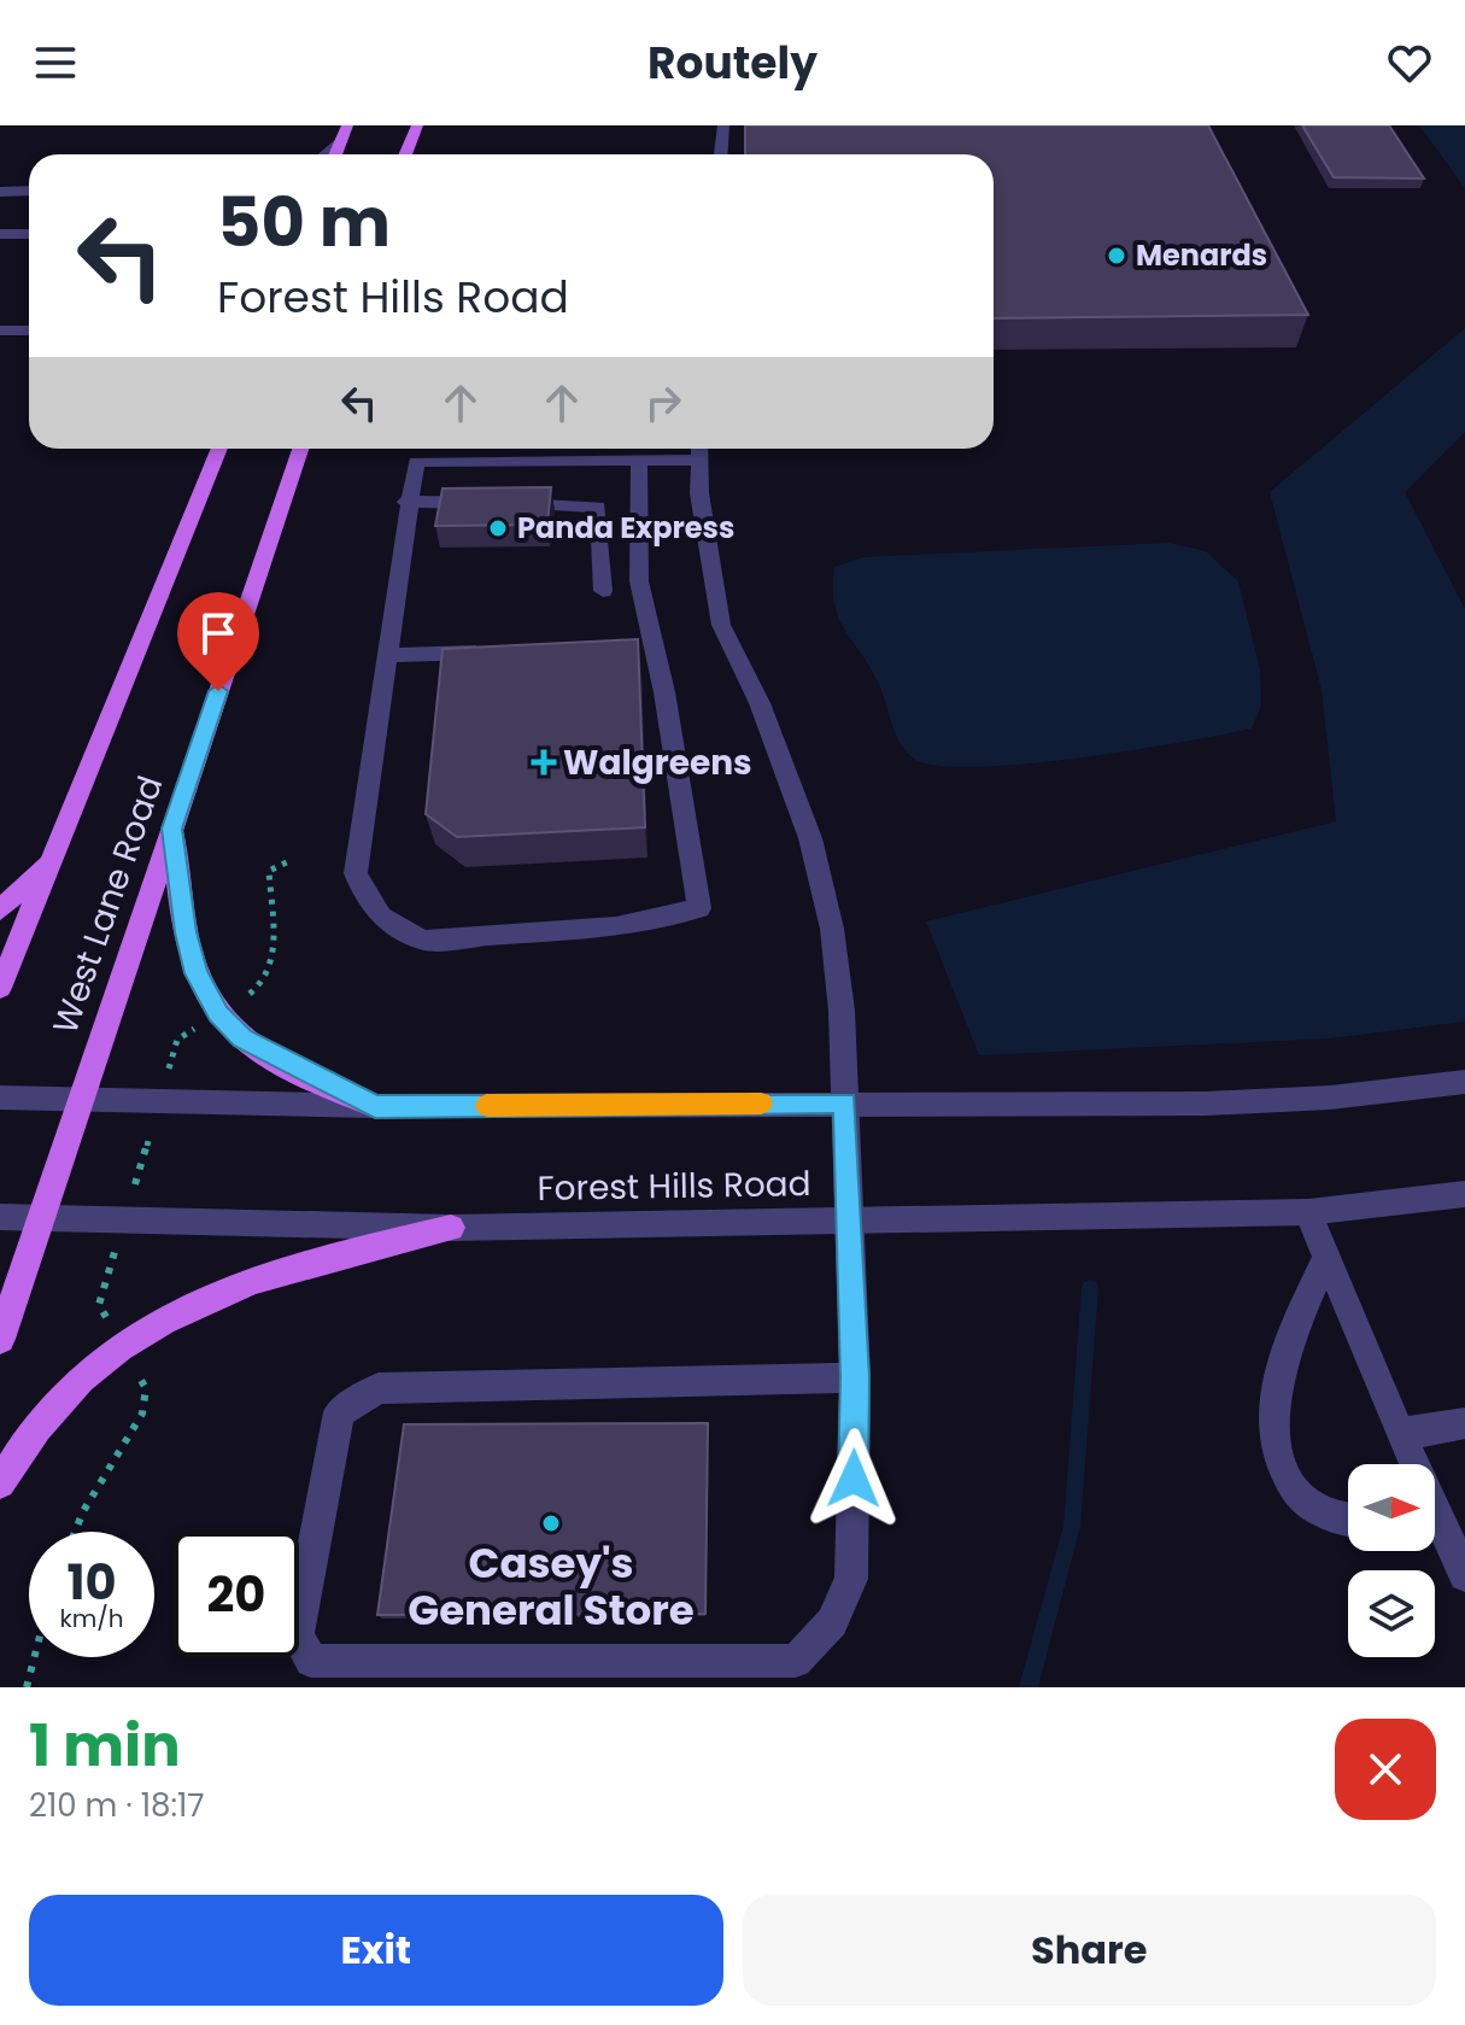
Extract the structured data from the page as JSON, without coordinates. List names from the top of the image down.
{
  "streets": {
    "main road": ["West Lane Road"],
    "street": ["Forest Hills Road"]
  },
  "crossings": [
    ["West Lane Road", "Forest Hills Road"]
  ],
  "places": {
    "other": ["Menards", "Panda Express", "Casey's General Store"],
    "health": ["Walgreens"]
  },
  "north": "right",
  "page": {
    "header": "Routely",
    "turn": ["50 m", "Forest Hills Road"],
    "speed": "10 km/h",
    "limit": "20",
    "heading": ["1 min", "210 m · 18:17"],
    "buttons": ["Exit", "Share"]
  }
}
